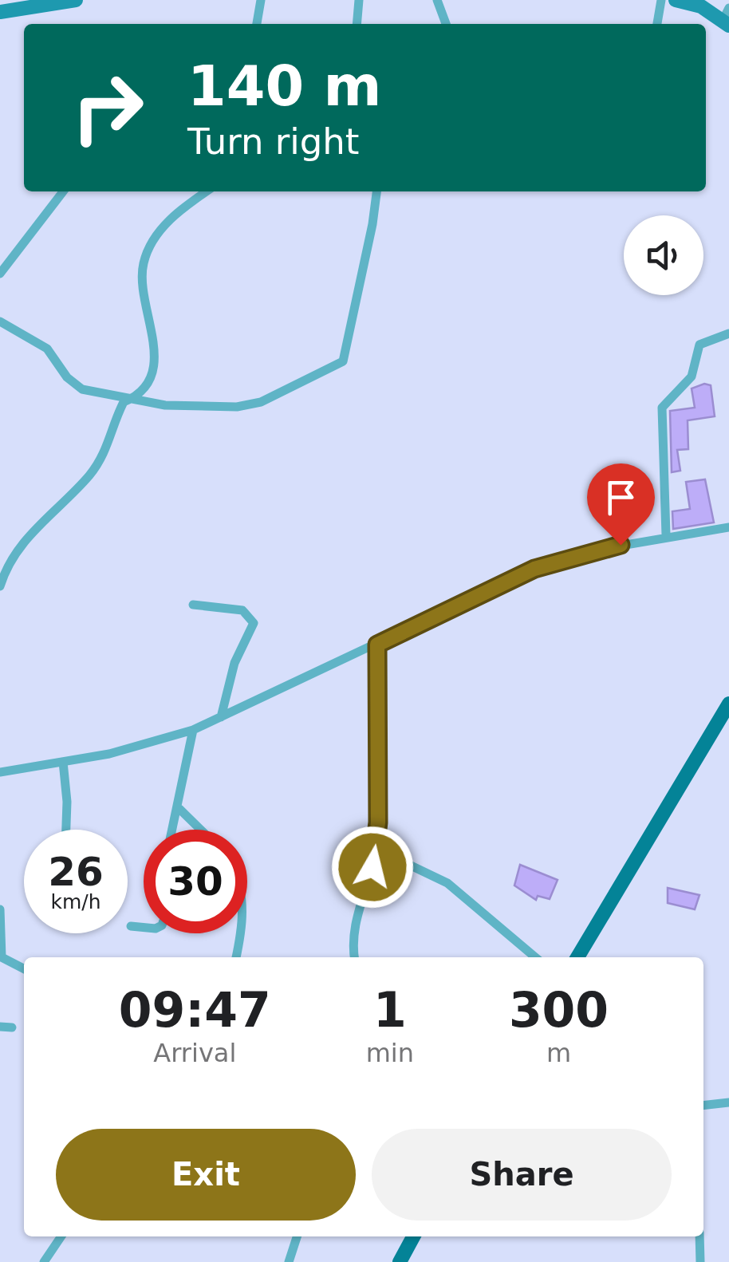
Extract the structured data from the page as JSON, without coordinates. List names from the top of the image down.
{
  "page": {
    "turn": ["140 m", "Turn right"],
    "speed": "26 km/h",
    "limit": "30",
    "eta": [
      "09:47",
      "Arrival",
      "1",
      "min",
      "300",
      "m"
    ],
    "buttons": ["Exit", "Share"]
  }
}
